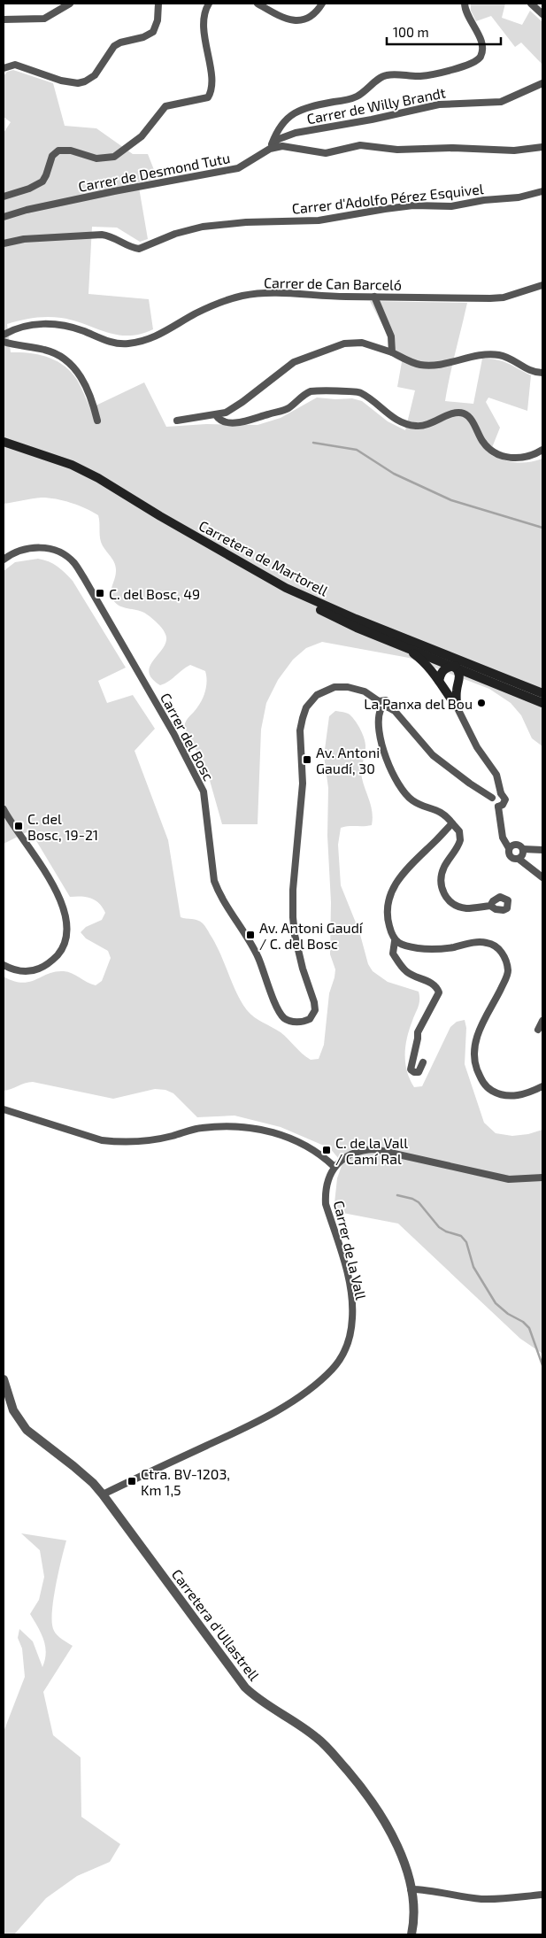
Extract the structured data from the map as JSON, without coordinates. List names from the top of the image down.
{
  "streets": {
    "main road": ["Carretera de Martorell"],
    "street": [
      "Carrer de Willy Brandt",
      "Carrer de Desmond Tutu",
      "Carrer d'Adolfo Pérez Esquivel",
      "Carrer de Can Barceló",
      "Carrer del Bosc",
      "Carrer de la Vall",
      "Carretera d'Ullastrell"
    ]
  },
  "crossings": [
    ["Carrer de Willy Brandt", "Carrer de Desmond Tutu"],
    ["Carrer de la Vall", "Carretera d'Ullastrell"]
  ],
  "places": {
    "transit": [
      "C. del Bosc, 49",
      "Av. Antoni Gaudí, 30",
      "C. del Bosc, 19-21",
      "Av. Antoni Gaudí / C. del Bosc",
      "C. de la Vall / Camí Ral",
      "Ctra. BV-1203, Km 1,5"
    ],
    "other": ["La Panxa del Bou"]
  },
  "scale_bar": "100 m"
}
